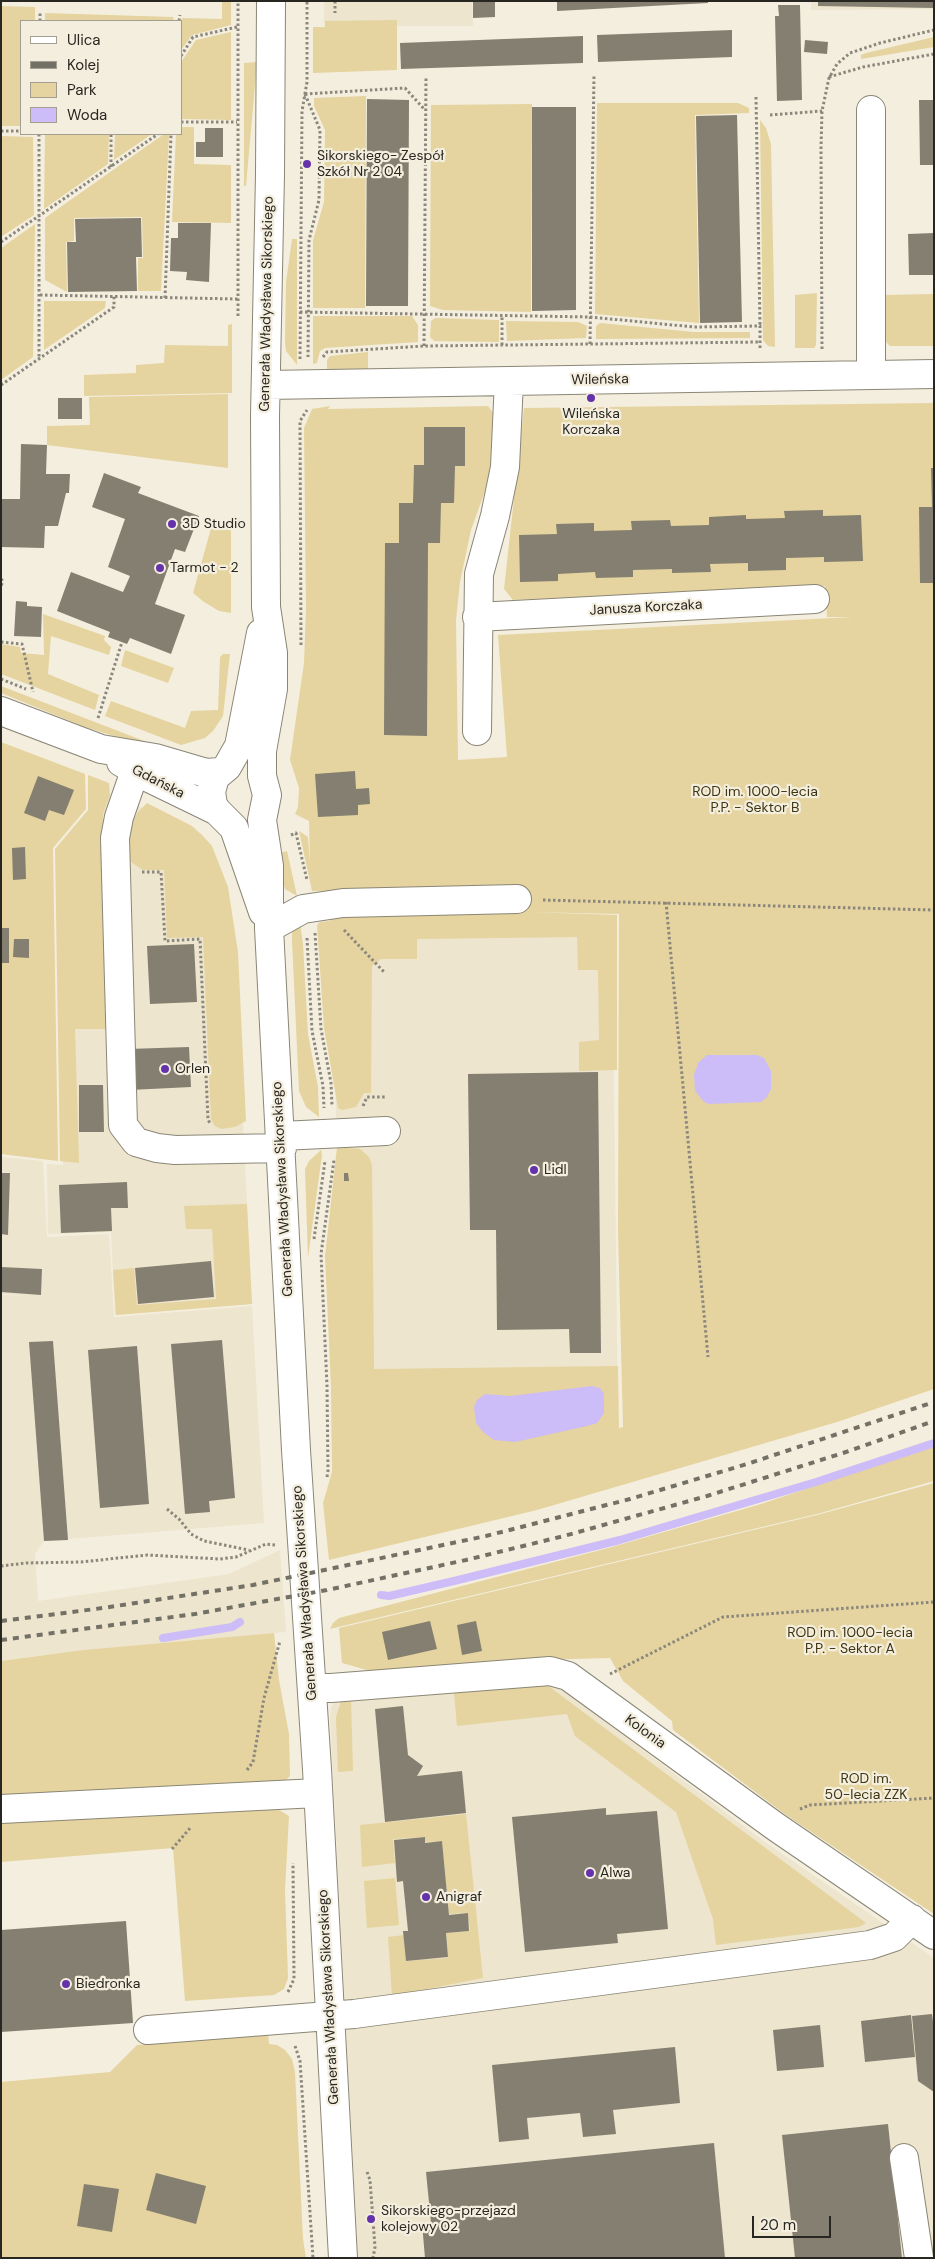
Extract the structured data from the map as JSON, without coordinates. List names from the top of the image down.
{
  "streets": {
    "street": [
      "Generała Władysława Sikorskiego",
      "Wileńska",
      "Janusza Korczaka",
      "Gdańska",
      "Kolonia"
    ]
  },
  "crossings": [
    ["Generała Władysława Sikorskiego", "Wileńska"],
    ["Generała Władysława Sikorskiego", "Gdańska"],
    ["Generała Władysława Sikorskiego", "Kolonia"]
  ],
  "parks": ["ROD im. 1000-lecia P.P. - Sektor B", "ROD im. 1000-lecia P.P. - Sektor A", "ROD im. 50-lecia ZZK"],
  "places": [
    "Sikorskiego- Zespół Szkół Nr 2 04",
    "Wileńska Korczaka",
    "3D Studio",
    "Tarmot - 2",
    "Orlen",
    "Lidl",
    "Alwa",
    "Anigraf",
    "Biedronka",
    "Sikorskiego-przejazd kolejowy 02"
  ],
  "legend": [
    "Ulica",
    "Kolej",
    "Park",
    "Woda"
  ],
  "scale_bar": "20 m"
}
